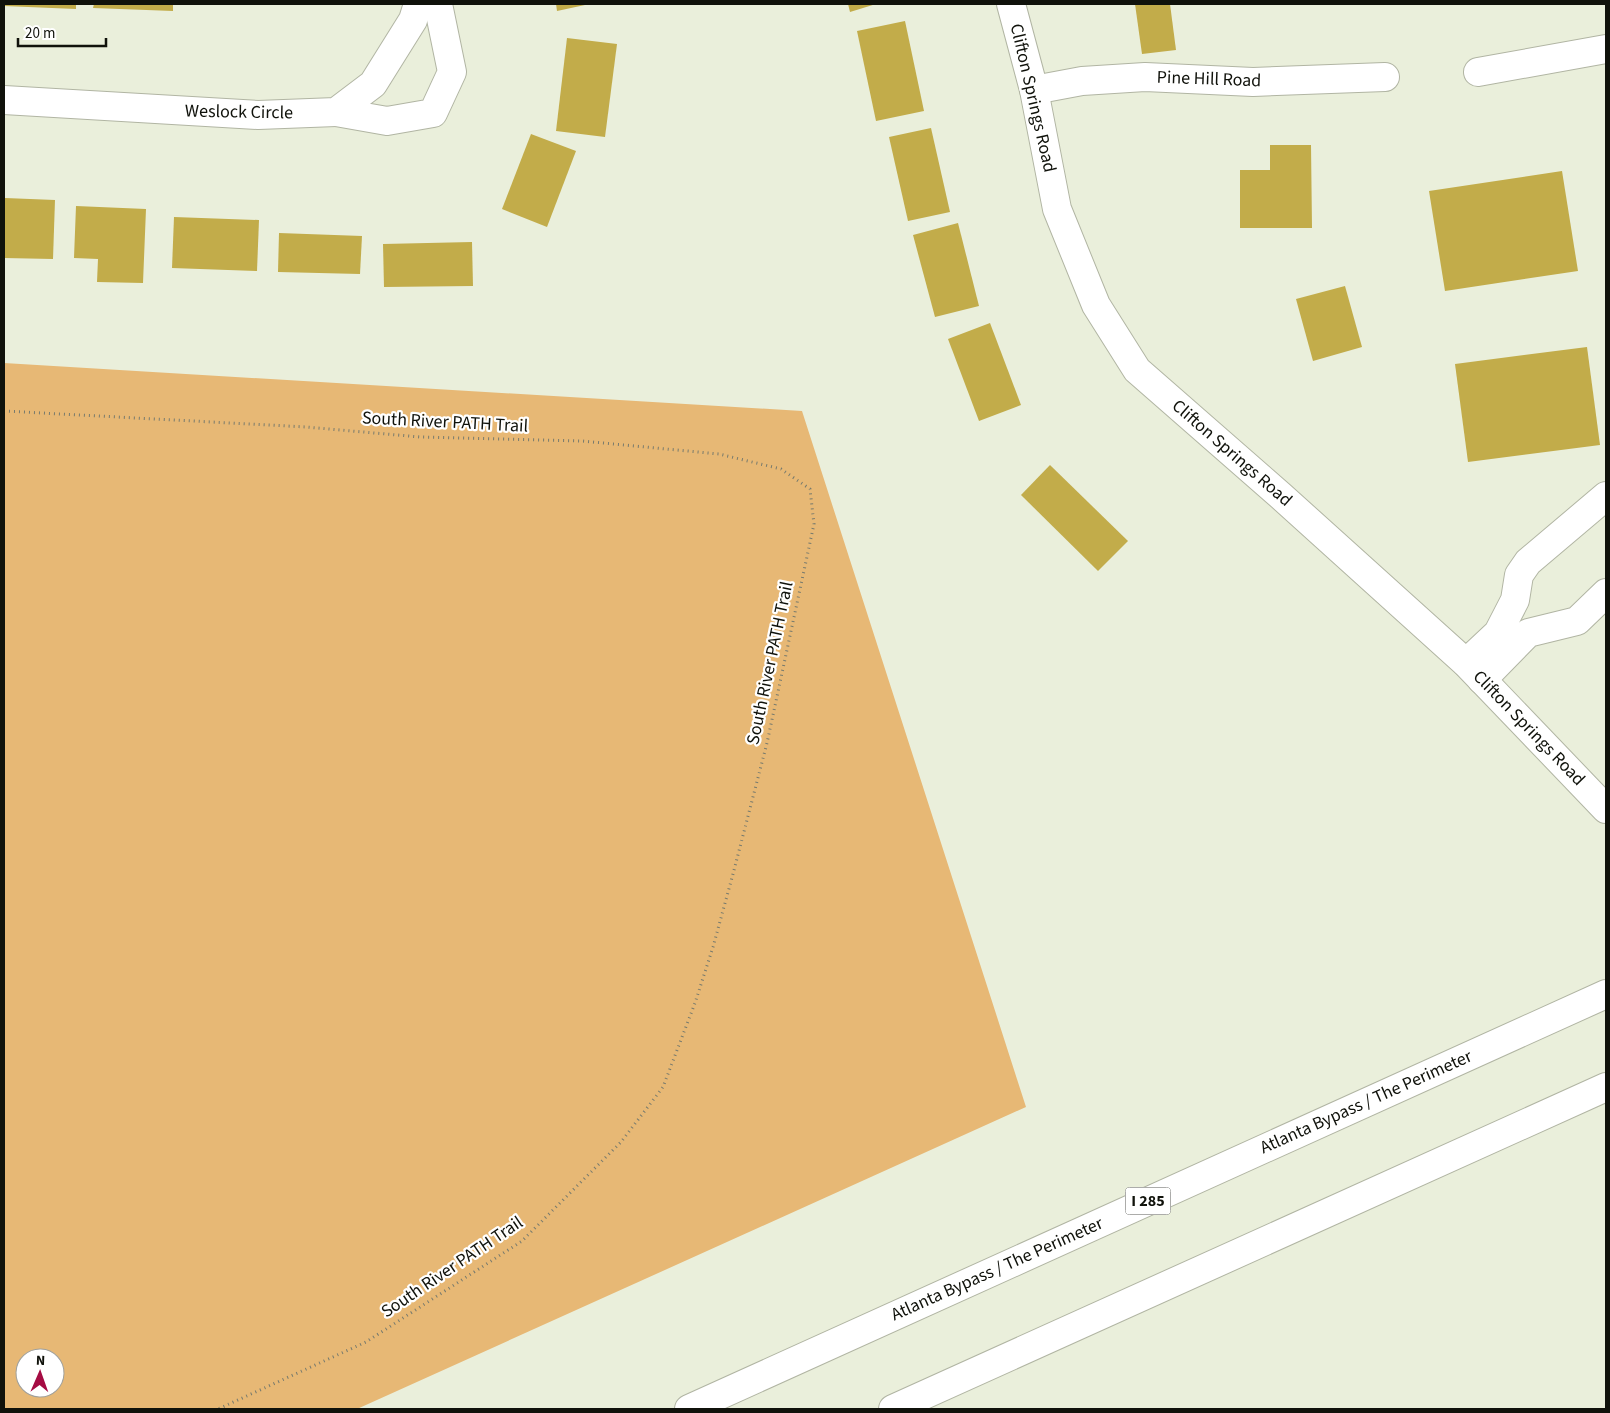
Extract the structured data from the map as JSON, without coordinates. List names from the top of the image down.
{
  "streets": {
    "main road": [
      "Pine Hill Road",
      "Clifton Springs Road",
      "Weslock Circle",
      "Atlanta Bypass / The Perimeter",
      "I 285"
    ],
    "path": ["South River PATH Trail"]
  },
  "crossings": [
    ["Pine Hill Road", "Clifton Springs Road"]
  ],
  "scale_bar": "20 m",
  "north": "top"
}
